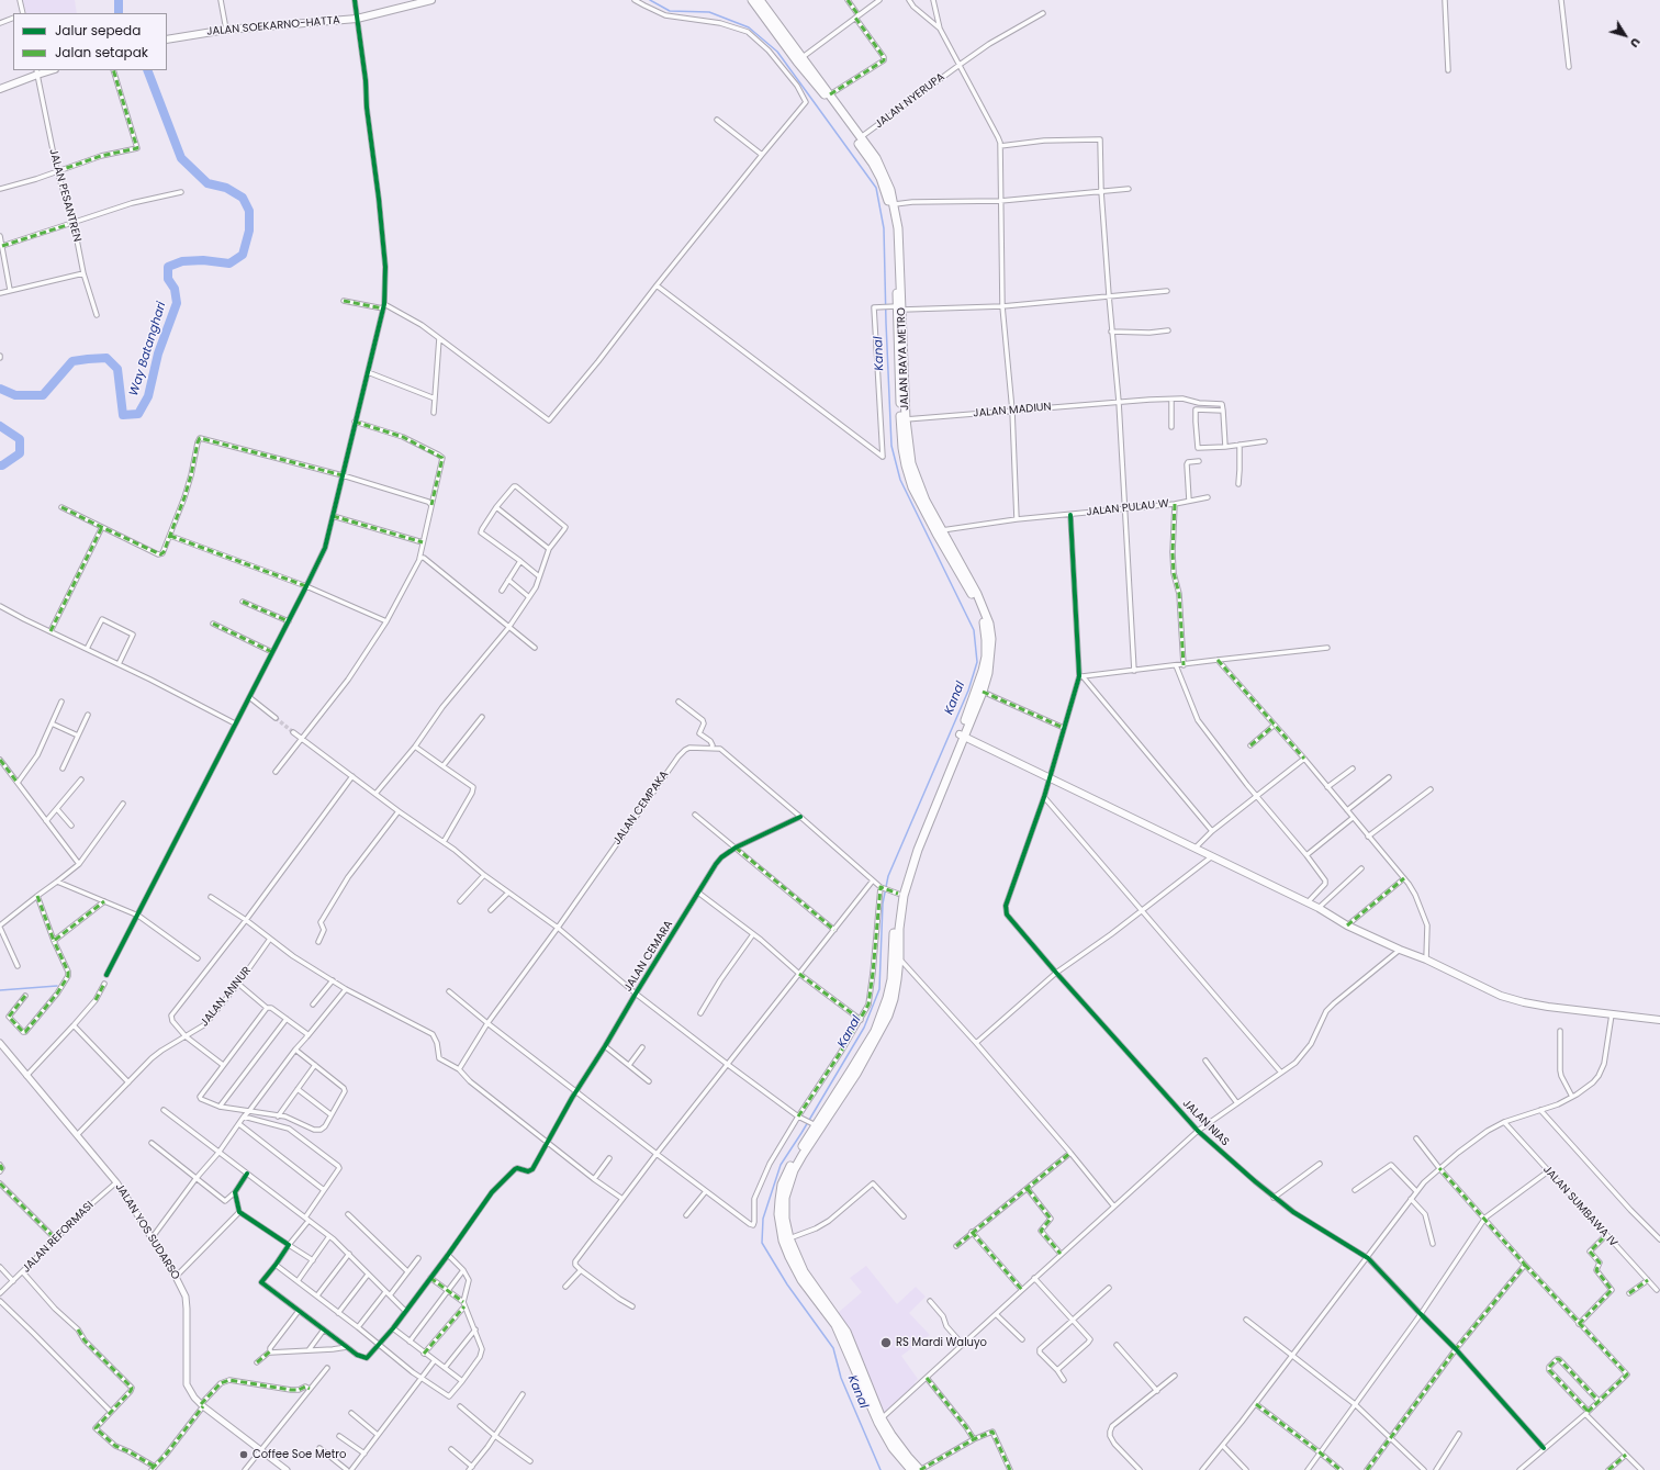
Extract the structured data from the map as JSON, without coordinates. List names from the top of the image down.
{
  "streets": {
    "highway": ["JALAN RAYA METRO"],
    "main road": ["JALAN SOEKARNO-HATTA"],
    "street": [
      "JALAN NYERUPA",
      "JALAN PESANTREN",
      "JALAN MADIUN",
      "JALAN PULAU W",
      "JALAN CEMPAKA",
      "JALAN CEMARA",
      "JALAN ANNUR",
      "JALAN NIAS",
      "JALAN SUMBAWA IV",
      "JALAN YOS SUDARSO",
      "JALAN REFORMASI"
    ]
  },
  "crossings": [
    ["JALAN NYERUPA", "JALAN RAYA METRO"],
    ["JALAN RAYA METRO", "JALAN MADIUN"],
    ["JALAN RAYA METRO", "JALAN PULAU W"],
    ["JALAN CEMPAKA", "JALAN CEMARA"],
    ["JALAN ANNUR", "JALAN YOS SUDARSO"],
    ["JALAN YOS SUDARSO", "JALAN REFORMASI"]
  ],
  "water": ["Way Batanghari", "Kanal"],
  "places": ["RS Mardi Waluyo", "Coffee Soe Metro"],
  "legend": ["Jalur sepeda", "Jalan setapak"],
  "north": "bottom right"
}
